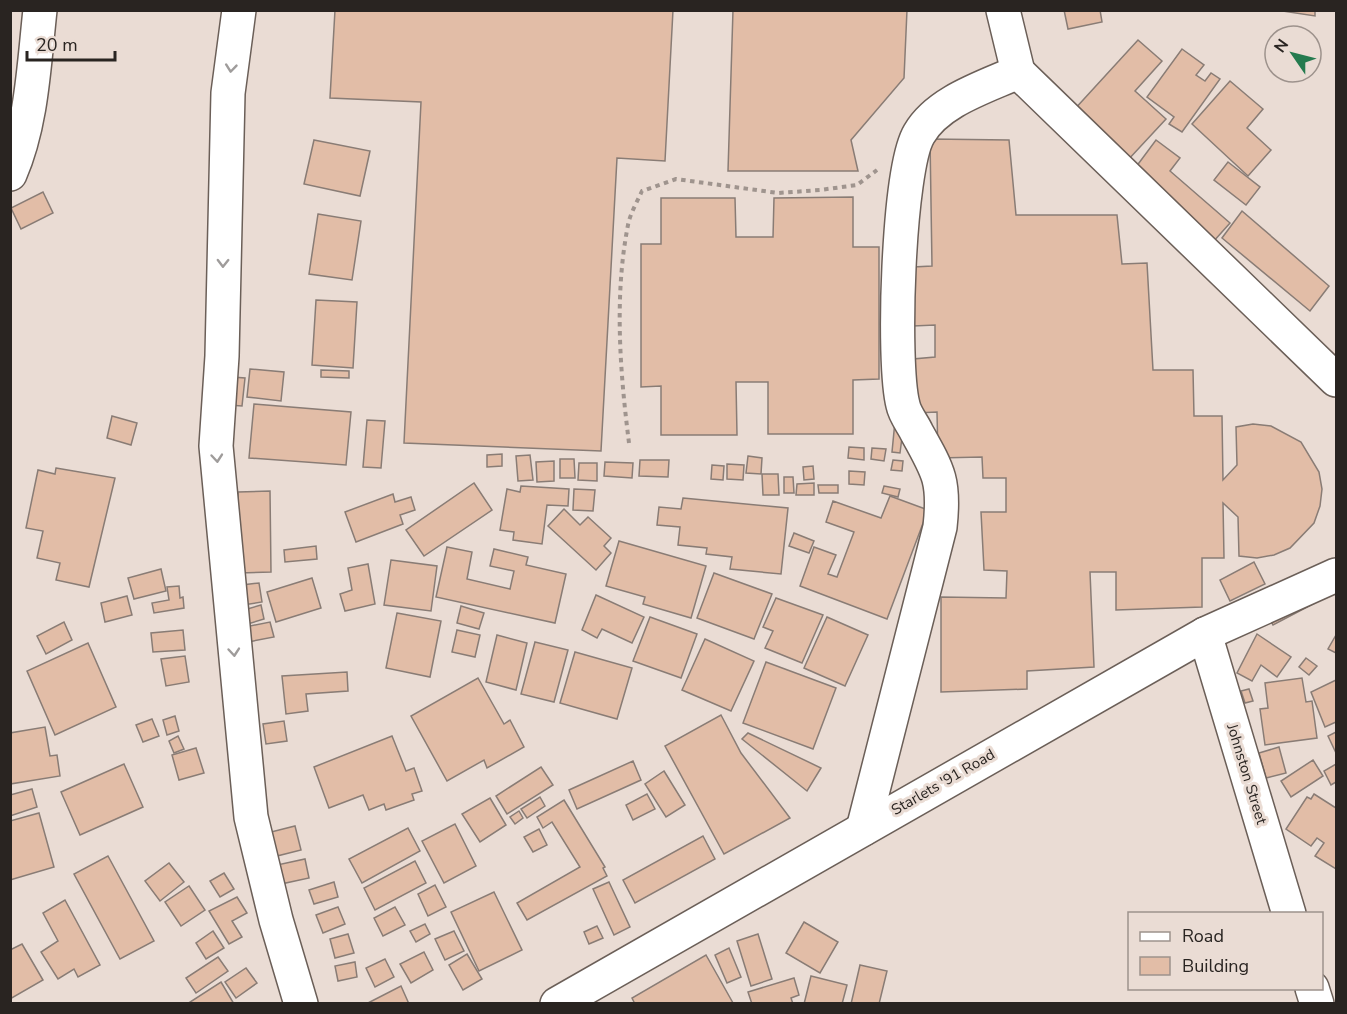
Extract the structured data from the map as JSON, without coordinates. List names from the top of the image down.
{
  "streets": {
    "street": ["Johnston Street", "Starlets '91 Road"]
  },
  "crossings": [
    ["Johnston Street", "Starlets '91 Road"]
  ],
  "legend": ["Road", "Building"],
  "scale_bar": "20 m",
  "north": "top left"
}
